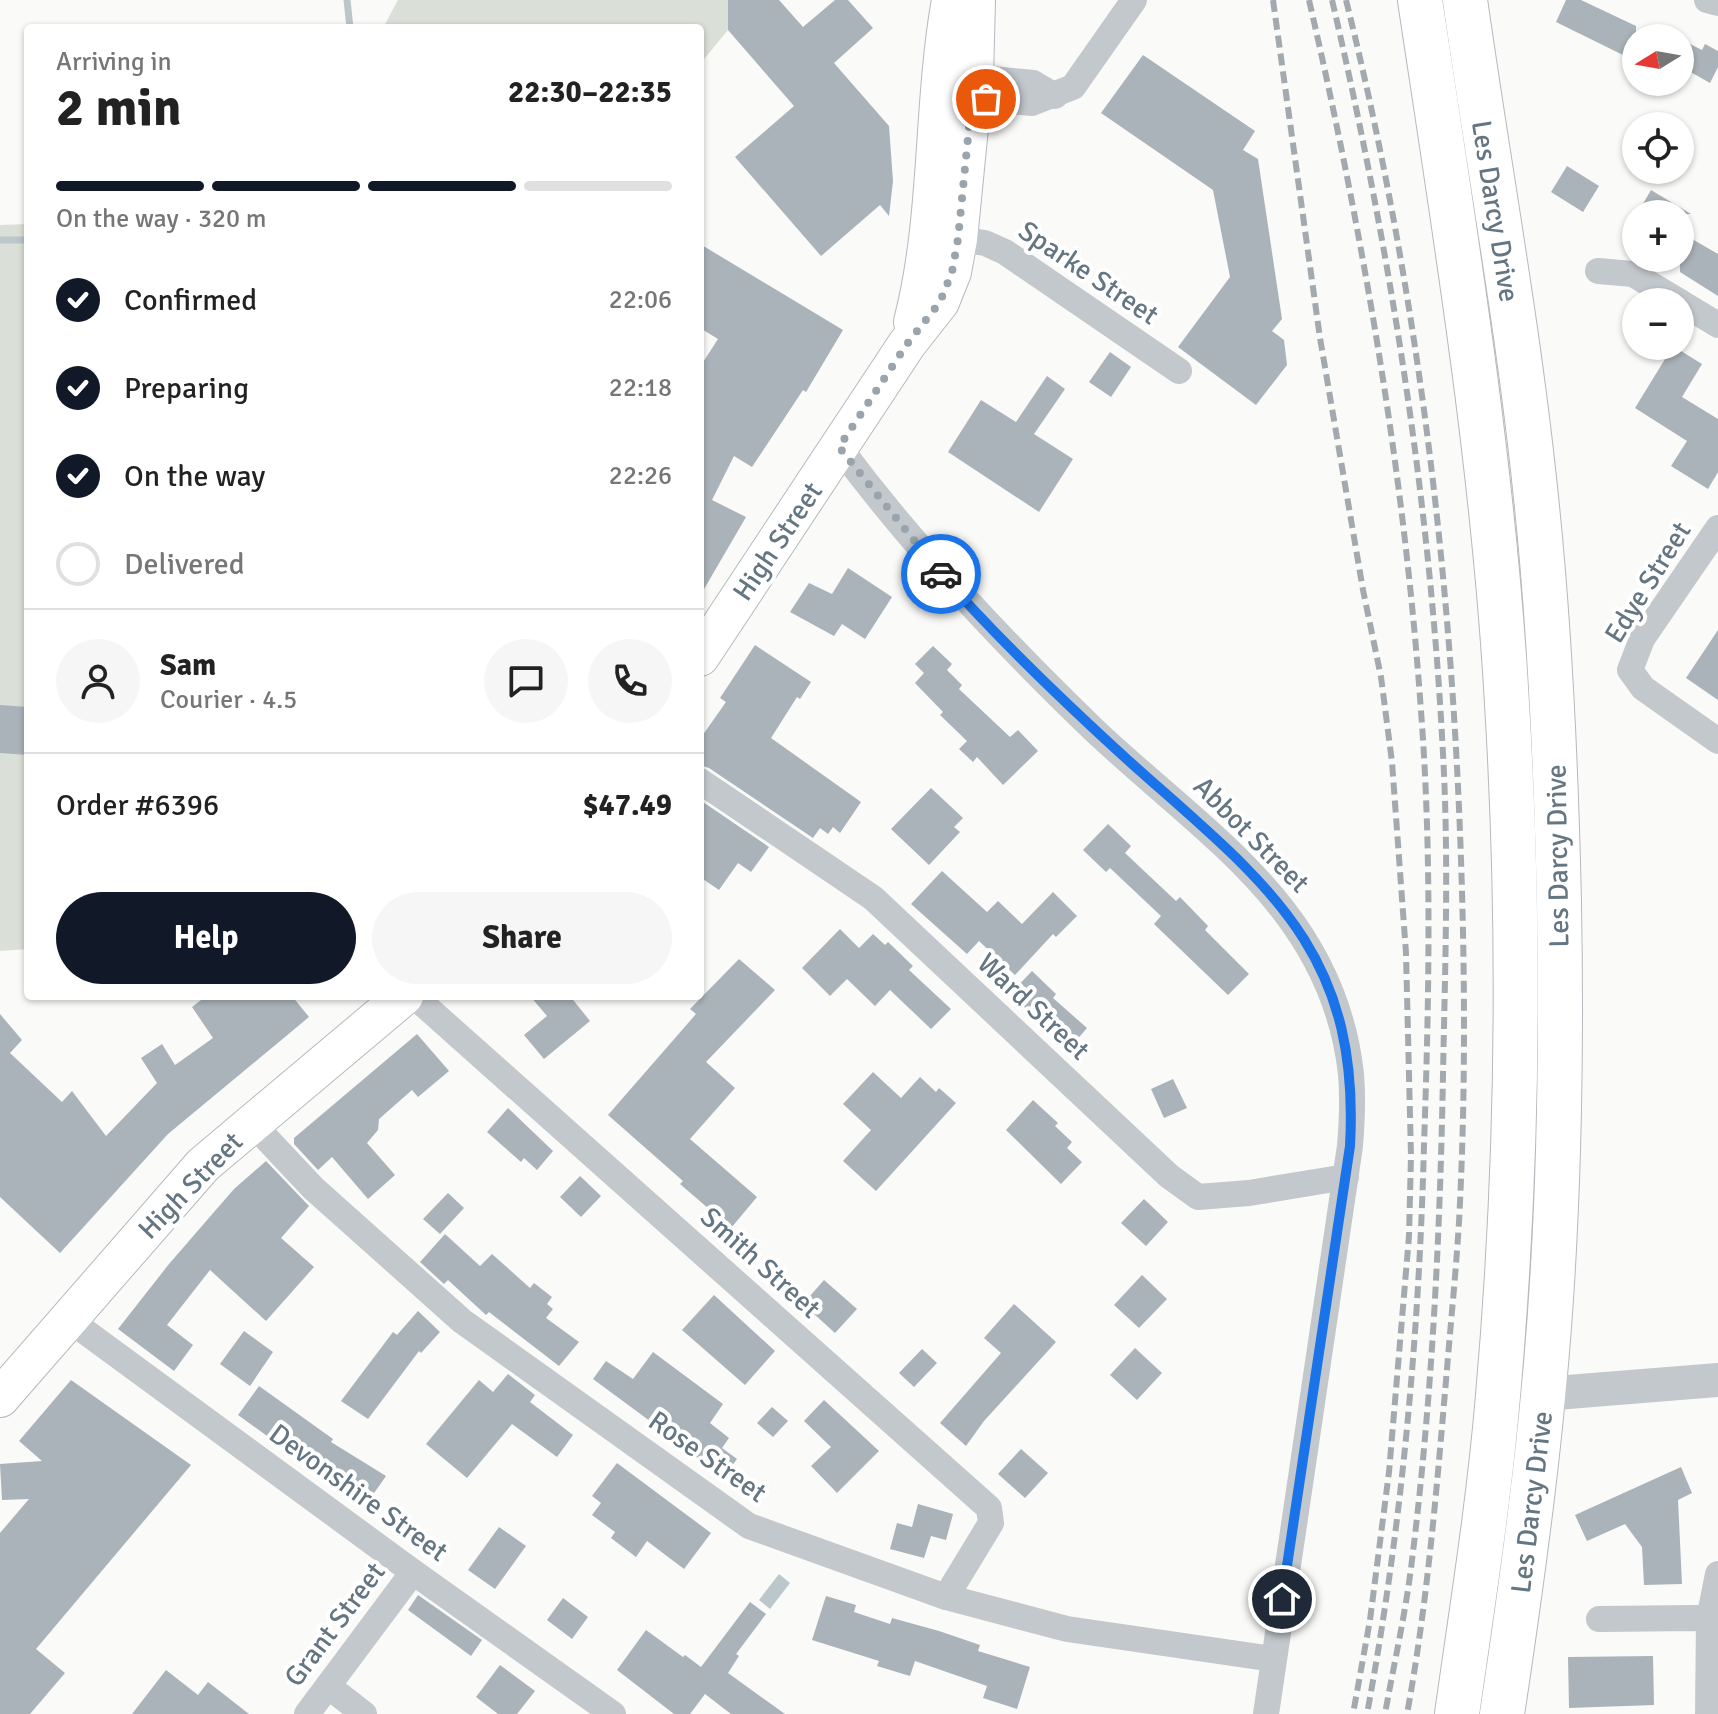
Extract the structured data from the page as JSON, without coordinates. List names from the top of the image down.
{
  "streets": {
    "highway": ["Les Darcy Drive"],
    "main road": ["High Street"],
    "street": [
      "Sparke Street",
      "Edye Street",
      "Abbot Street",
      "Ward Street",
      "Smith Street",
      "Rose Street",
      "Devonshire Street",
      "Grant Street"
    ]
  },
  "crossings": [
    ["Sparke Street", "High Street"],
    ["High Street", "Abbot Street"],
    ["High Street", "Rose Street"],
    ["High Street", "Devonshire Street"],
    ["Abbot Street", "Ward Street"],
    ["Abbot Street", "Rose Street"],
    ["Smith Street", "Rose Street"],
    ["Devonshire Street", "Grant Street"]
  ],
  "north": "left",
  "page": {
    "map_buttons": ["+", "−"],
    "heading": ["2 min", "Arriving in", "22:30–22:35"],
    "panel": [
      "Sam",
      "Courier · 4.5",
      "Order #6396",
      "$47.49"
    ],
    "bar": "On the way · 320 m",
    "list": [
      ["Confirmed", "22:06"],
      ["Preparing", "22:18"],
      ["On the way", "22:26"],
      "Delivered"
    ],
    "buttons": ["Help", "Share"]
  }
}
